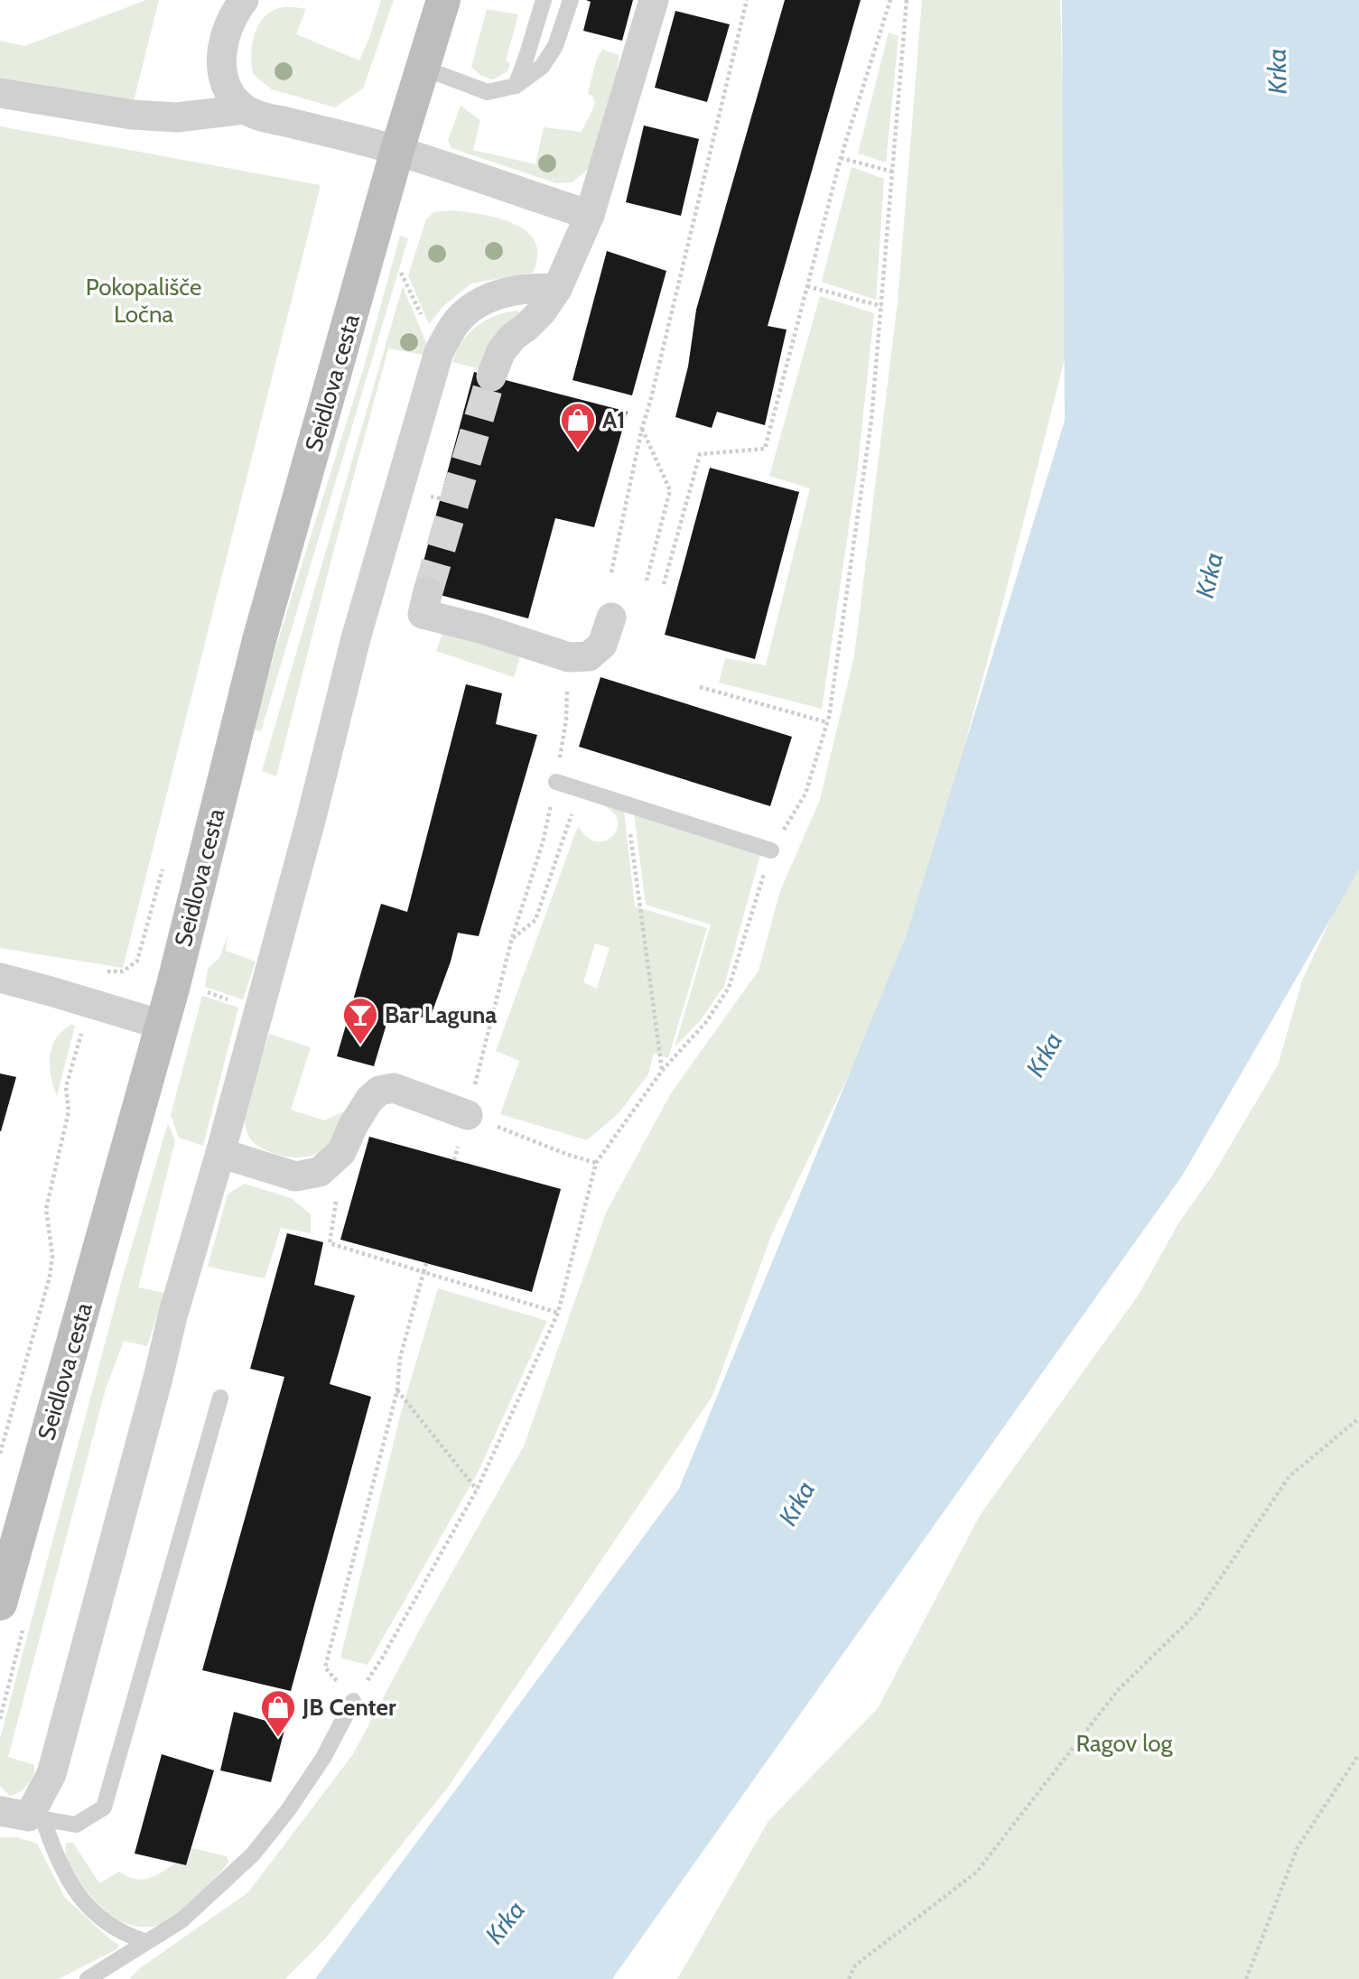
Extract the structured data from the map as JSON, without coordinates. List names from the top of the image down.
{
  "streets": {
    "street": ["Seidlova cesta"]
  },
  "water": ["Krka"],
  "parks": ["Pokopališče Ločna", "Ragov log"],
  "places": {
    "shop": ["A1", "JB Center"],
    "bar": ["Bar Laguna"]
  }
}
